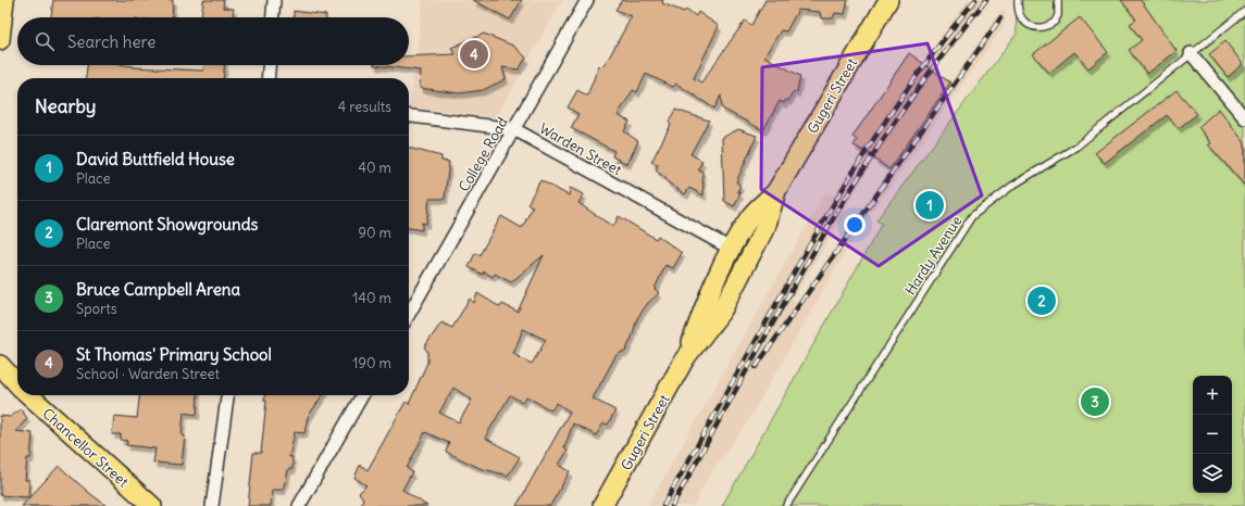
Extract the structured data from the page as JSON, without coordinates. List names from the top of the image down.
{
  "streets": {
    "main road": ["Gugeri Street", "Chancellor Street"],
    "street": ["Warden Street", "College Road"],
    "lane": ["Hardy Avenue"]
  },
  "crossings": [
    ["Gugeri Street", "Warden Street"],
    ["Warden Street", "College Road"]
  ],
  "page": {
    "search": "Search here",
    "pins": [
      "4",
      "1",
      "2",
      "3"
    ],
    "heading": ["Nearby", "4 results"],
    "list": [
      {
        "mark": "1",
        "name": "David Buttfield House",
        "note": "Place",
        "value": "40 m"
      },
      {
        "mark": "2",
        "name": "Claremont Showgrounds",
        "note": "Place",
        "value": "90 m"
      },
      {
        "mark": "3",
        "name": "Bruce Campbell Arena",
        "note": "Sports",
        "value": "140 m"
      },
      {
        "mark": "4",
        "name": "St Thomas' Primary School",
        "note": "School · Warden Street",
        "value": "190 m"
      }
    ],
    "map_buttons": ["+", "−"]
  }
}
